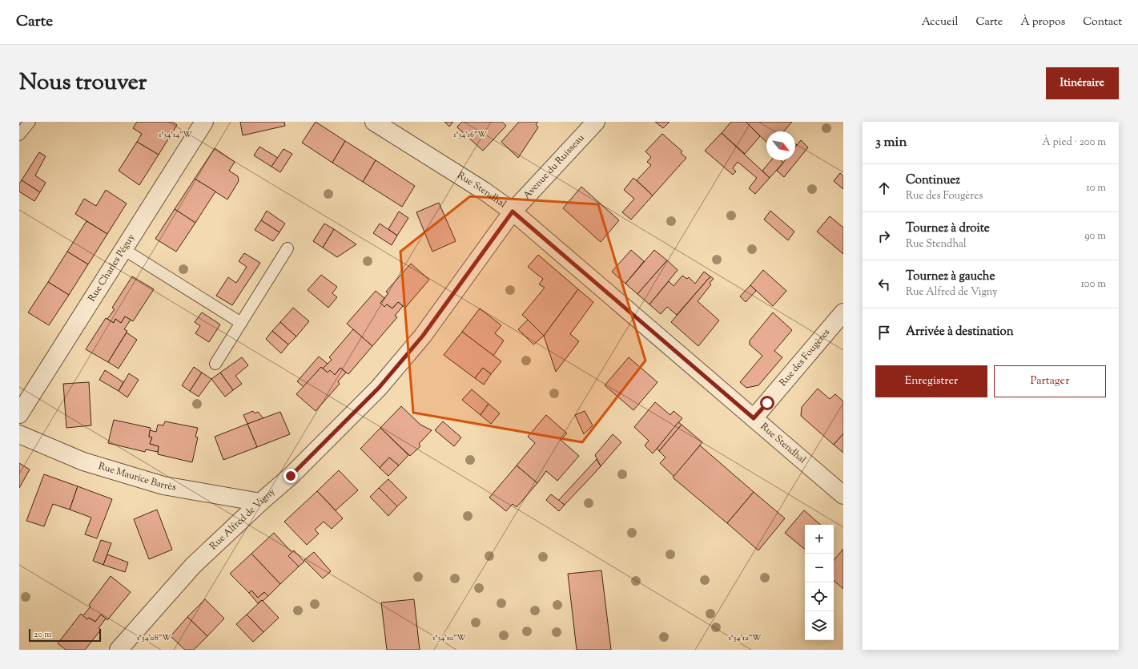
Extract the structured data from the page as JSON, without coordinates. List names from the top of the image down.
{
  "streets": {
    "street": [
      "Avenue du Ruisseau",
      "Rue Stendhal",
      "Rue Charles Péguy",
      "Rue des Fougères",
      "Rue Maurice Barrès",
      "Rue Alfred de Vigny"
    ]
  },
  "crossings": [
    ["Avenue du Ruisseau", "Rue Stendhal"],
    ["Avenue du Ruisseau", "Rue Alfred de Vigny"],
    ["Rue Stendhal", "Rue des Fougères"],
    ["Rue Stendhal", "Rue Alfred de Vigny"],
    ["Rue Maurice Barrès", "Rue Alfred de Vigny"]
  ],
  "scale_bar": "20 m",
  "north": "bottom right",
  "page": {
    "header": "Carte",
    "nav": [
      "Accueil",
      "Carte",
      "À propos",
      "Contact"
    ],
    "title": "Nous trouver",
    "buttons": [
      "Itinéraire",
      ["Enregistrer", "Partager"]
    ],
    "heading": ["3 min", "À pied · 200 m"],
    "list": [
      ["Continuez", "Rue des Fougères", "10 m"],
      ["Tournez à droite", "Rue Stendhal", "90 m"],
      ["Tournez à gauche", "Rue Alfred de Vigny", "100 m"],
      "Arrivée à destination"
    ],
    "map_buttons": ["+", "−"],
    "scale": "20 m"
  },
  "coordinates": [
    "1°34'14\"W",
    "1°34'16\"W",
    "1°34'08\"W",
    "1°34'10\"W",
    "1°34'12\"W"
  ]
}
